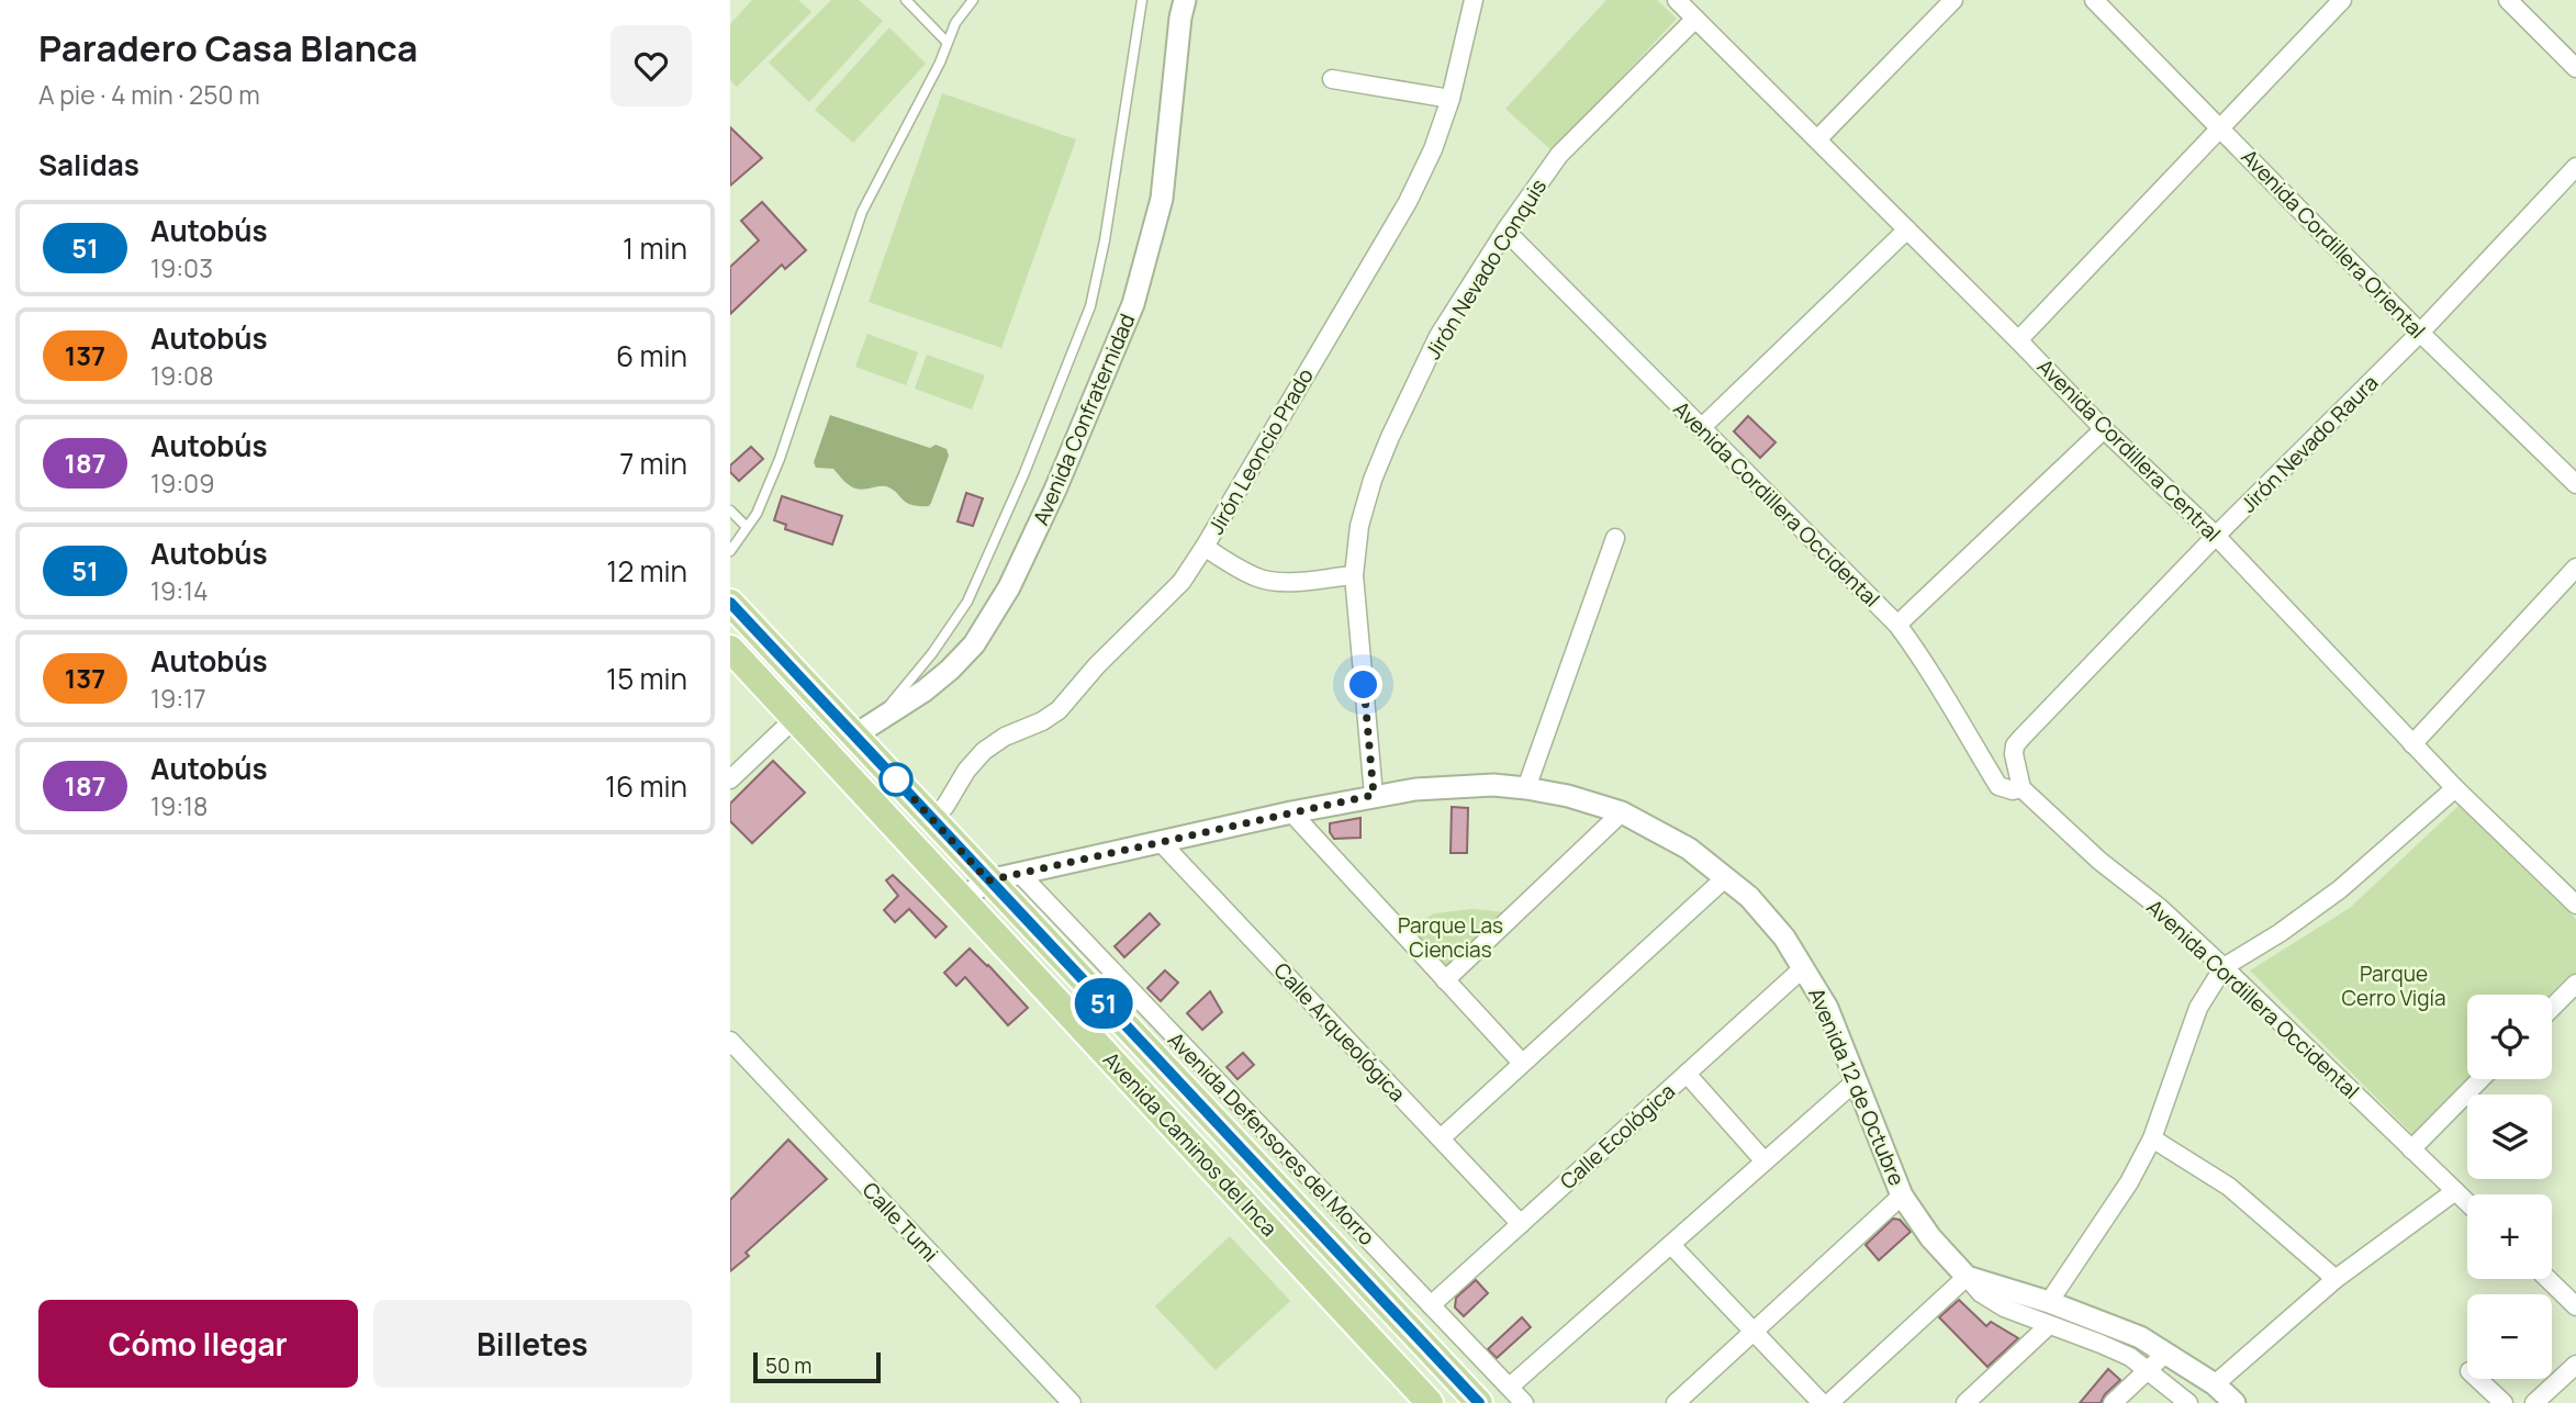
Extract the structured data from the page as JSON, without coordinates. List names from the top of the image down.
{
  "streets": {
    "main road": ["Avenida Caminos del Inca"],
    "street": [
      "Avenida Cordillera Oriental",
      "Jirón Nevado Conquis",
      "Avenida Confraternidad",
      "Jirón Nevado Raura",
      "Avenida Cordillera Central",
      "Jirón Leoncio Prado",
      "Avenida Cordillera Occidental",
      "Calle Arqueológica",
      "Avenida 12 de Octubre",
      "Calle Ecológica",
      "Avenida Defensores del Morro",
      "Calle Tumi"
    ]
  },
  "crossings": [
    ["Avenida Cordillera Oriental", "Jirón Nevado Raura"],
    ["Jirón Nevado Conquis", "Avenida Cordillera Central"],
    ["Jirón Nevado Conquis", "Avenida Cordillera Occidental"],
    ["Jirón Nevado Conquis", "Avenida 12 de Octubre"],
    ["Avenida Confraternidad", "Avenida Caminos del Inca"],
    ["Jirón Nevado Raura", "Avenida Cordillera Central"],
    ["Jirón Nevado Raura", "Avenida Cordillera Occidental"],
    ["Jirón Leoncio Prado", "Avenida Caminos del Inca"],
    ["Calle Arqueológica", "Avenida 12 de Octubre"],
    ["Calle Arqueológica", "Calle Ecológica"],
    ["Avenida 12 de Octubre", "Calle Ecológica"],
    ["Avenida 12 de Octubre", "Avenida Defensores del Morro"],
    ["Avenida 12 de Octubre", "Avenida Caminos del Inca"],
    ["Calle Ecológica", "Avenida Defensores del Morro"]
  ],
  "parks": ["Parque Las Ciencias", "Parque Cerro Vigía"],
  "lines": ["bus line 51"],
  "scale_bar": "50 m",
  "page": {
    "heading": [
      ["Paradero Casa Blanca", "A pie · 4 min · 250 m"],
      "Salidas"
    ],
    "on_map": "51",
    "list": [
      {
        "mark": "51",
        "name": "Autobús",
        "note": "19:03",
        "value": "1 min"
      },
      {
        "mark": "137",
        "name": "Autobús",
        "note": "19:08",
        "value": "6 min"
      },
      {
        "mark": "187",
        "name": "Autobús",
        "note": "19:09",
        "value": "7 min"
      },
      {
        "mark": "51",
        "name": "Autobús",
        "note": "19:14",
        "value": "12 min"
      },
      {
        "mark": "137",
        "name": "Autobús",
        "note": "19:17",
        "value": "15 min"
      },
      {
        "mark": "187",
        "name": "Autobús",
        "note": "19:18",
        "value": "16 min"
      }
    ],
    "map_buttons": ["+", "−"],
    "buttons": ["Cómo llegar", "Billetes"],
    "scale": "50 m"
  }
}
